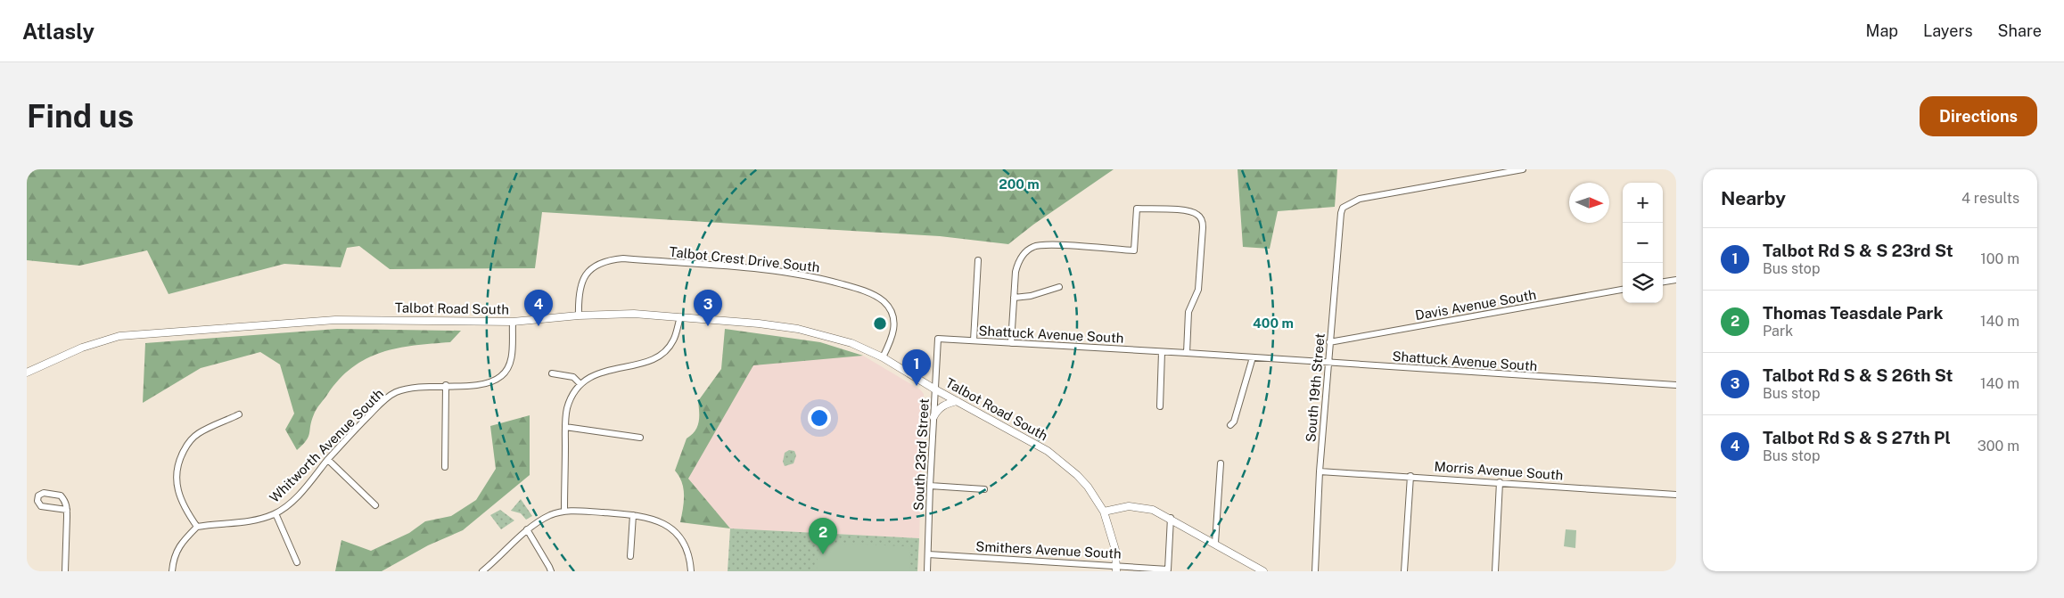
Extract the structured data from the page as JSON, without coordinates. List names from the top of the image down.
{
  "streets": {
    "street": [
      "Talbot Crest Drive South",
      "Davis Avenue South",
      "Talbot Road South",
      "Shattuck Avenue South",
      "South 19th Street",
      "Whitworth Avenue South",
      "South 23rd Street",
      "Morris Avenue South",
      "Smithers Avenue South"
    ]
  },
  "crossings": [
    ["Talbot Crest Drive South", "Talbot Road South"],
    ["Davis Avenue South", "South 19th Street"],
    ["Talbot Road South", "Whitworth Avenue South"],
    ["Talbot Road South", "South 23rd Street"],
    ["Talbot Road South", "Smithers Avenue South"],
    ["Shattuck Avenue South", "South 19th Street"],
    ["Shattuck Avenue South", "South 23rd Street"],
    ["South 19th Street", "Morris Avenue South"],
    ["South 23rd Street", "Smithers Avenue South"]
  ],
  "north": "right",
  "page": {
    "header": "Atlasly",
    "nav": ["Map", "Layers", "Share"],
    "buttons": "Directions",
    "title": "Find us",
    "heading": ["Nearby", "4 results"],
    "map_buttons": ["+", "−"],
    "list": [
      {
        "mark": "1",
        "name": "Talbot Rd S & S 23rd St",
        "note": "Bus stop",
        "value": "100 m"
      },
      {
        "mark": "2",
        "name": "Thomas Teasdale Park",
        "note": "Park",
        "value": "140 m"
      },
      {
        "mark": "3",
        "name": "Talbot Rd S & S 26th St",
        "note": "Bus stop",
        "value": "140 m"
      },
      {
        "mark": "4",
        "name": "Talbot Rd S & S 27th Pl",
        "note": "Bus stop",
        "value": "300 m"
      }
    ],
    "pins": [
      "3",
      "4",
      "1",
      "2"
    ]
  },
  "rings": ["200 m", "400 m"]
}
